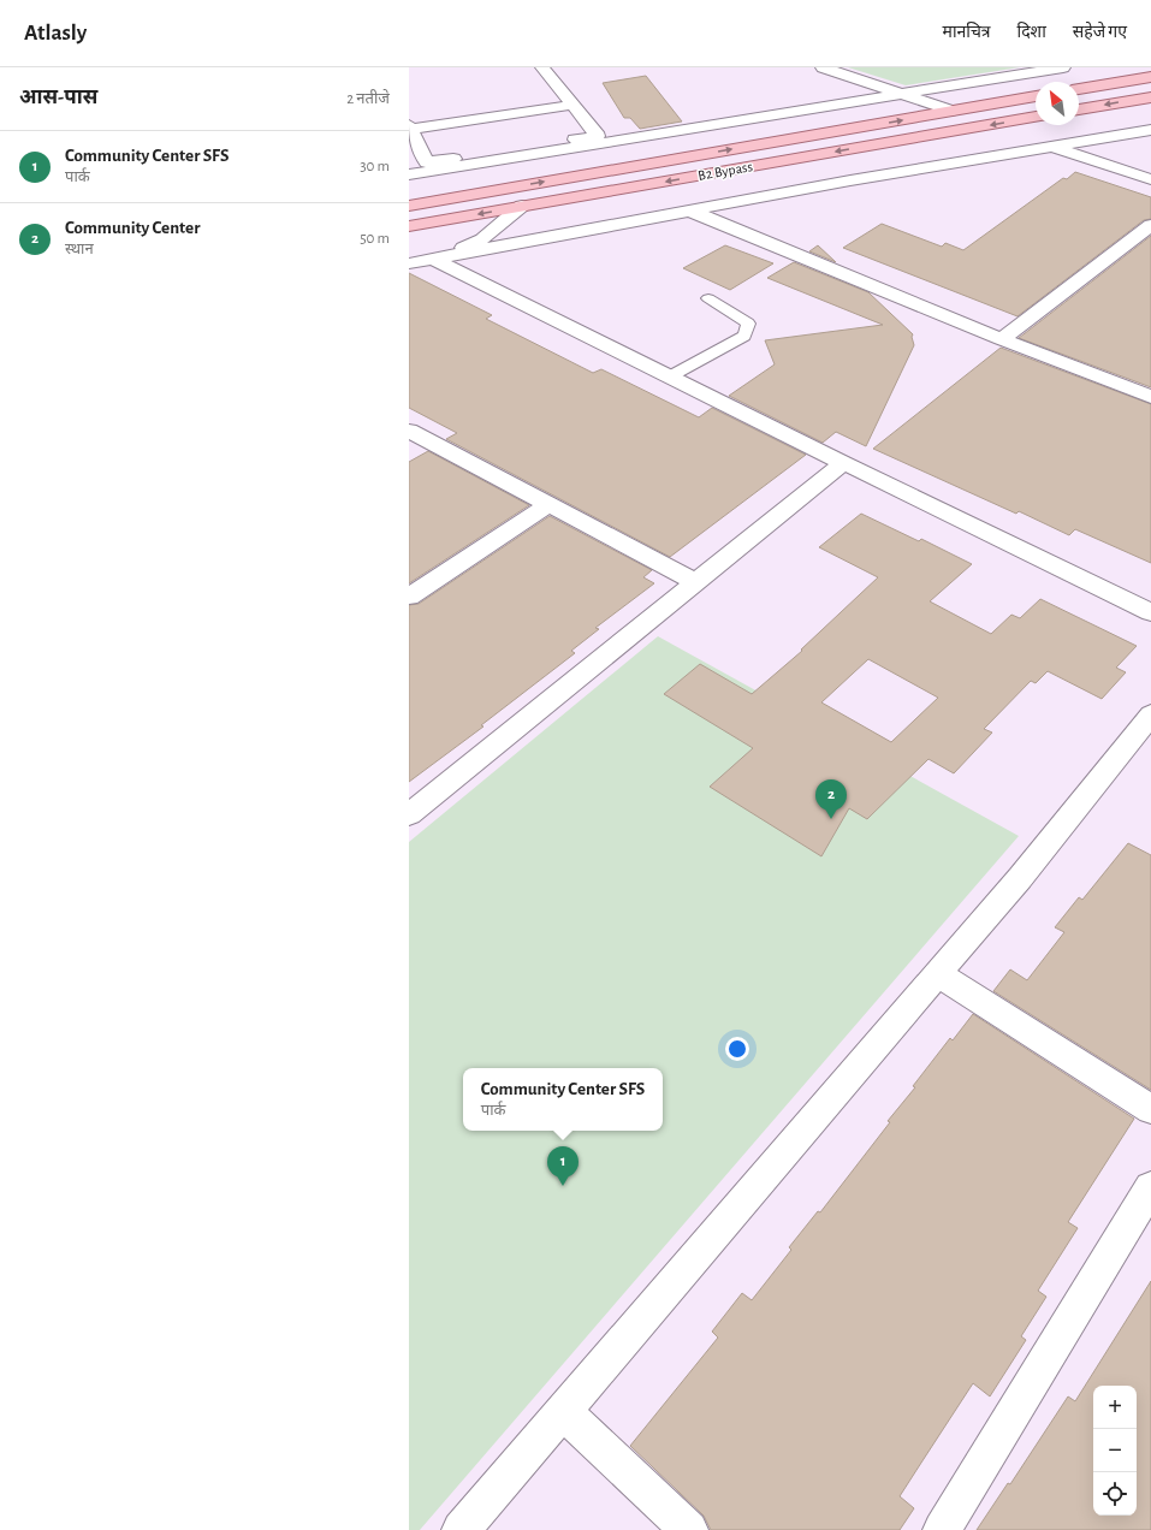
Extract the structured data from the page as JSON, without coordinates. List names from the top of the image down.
{
  "streets": {
    "main road": ["B2 Bypass"]
  },
  "north": "top left",
  "page": {
    "header": "Atlasly",
    "nav": ["मानचित्र", "दिशा", "सहेजे गए"],
    "heading": ["आस-पास", "2 नतीजे"],
    "list": [
      {
        "mark": "1",
        "name": "Community Center SFS",
        "note": "पार्क",
        "value": "30 m"
      },
      {
        "mark": "2",
        "name": "Community Center",
        "note": "स्थान",
        "value": "50 m"
      }
    ],
    "pins": ["2", "1"],
    "popup": ["Community Center SFS", "पार्क"],
    "map_buttons": ["+", "−"]
  }
}
